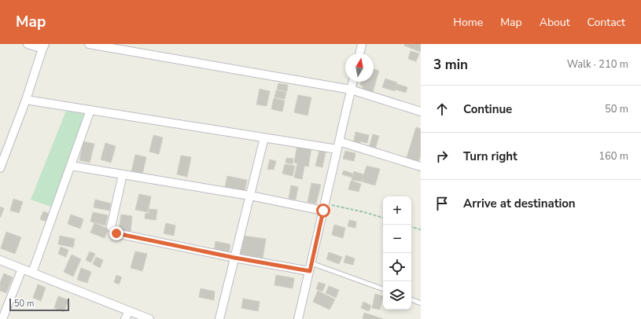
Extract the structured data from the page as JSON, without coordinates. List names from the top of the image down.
{
  "scale_bar": "50 m",
  "north": "top",
  "page": {
    "header": "Map",
    "nav": [
      "Home",
      "Map",
      "About",
      "Contact"
    ],
    "heading": ["3 min", "Walk · 210 m"],
    "list": [
      ["Continue", "50 m"],
      ["Turn right", "160 m"],
      "Arrive at destination"
    ],
    "map_buttons": ["+", "−"],
    "scale": "50 m"
  }
}
